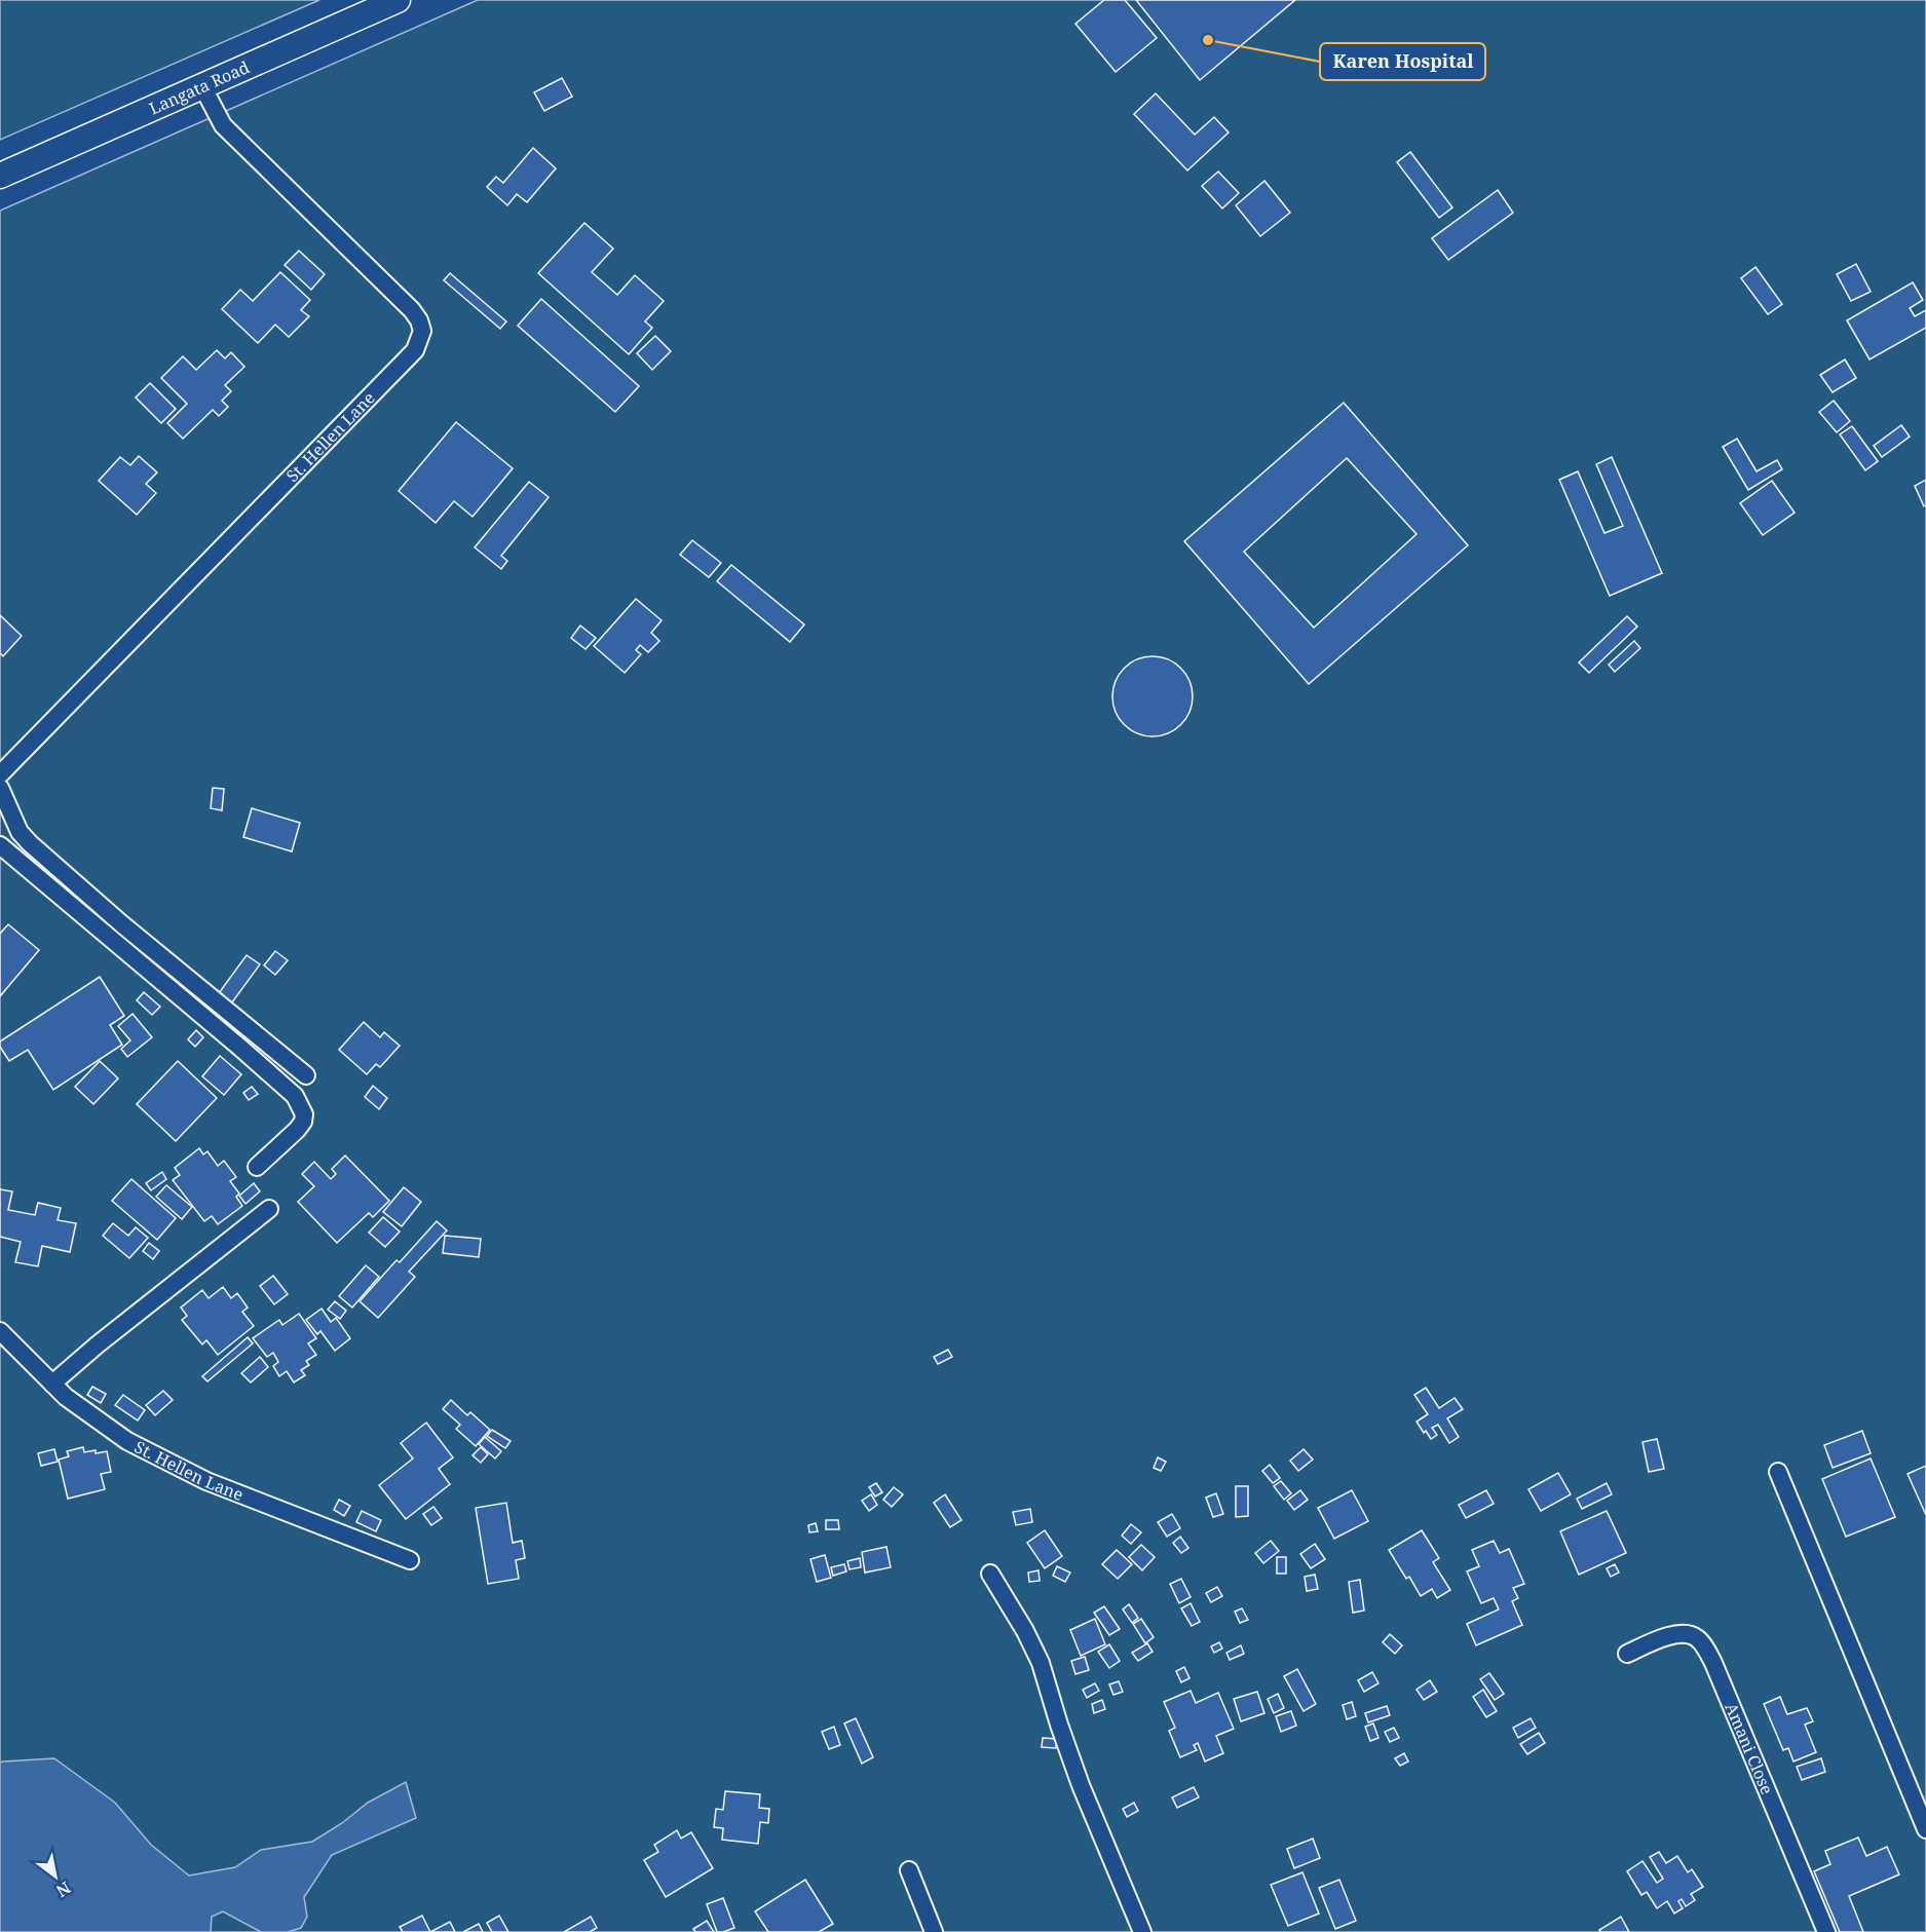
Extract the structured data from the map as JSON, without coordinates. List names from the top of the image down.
{
  "streets": {
    "main road": ["Langata Road"],
    "street": ["St. Hellen Lane", "Amani Close"]
  },
  "crossings": [
    ["Langata Road", "St. Hellen Lane"]
  ],
  "places": ["Karen Hospital"],
  "north": "bottom right"
}
